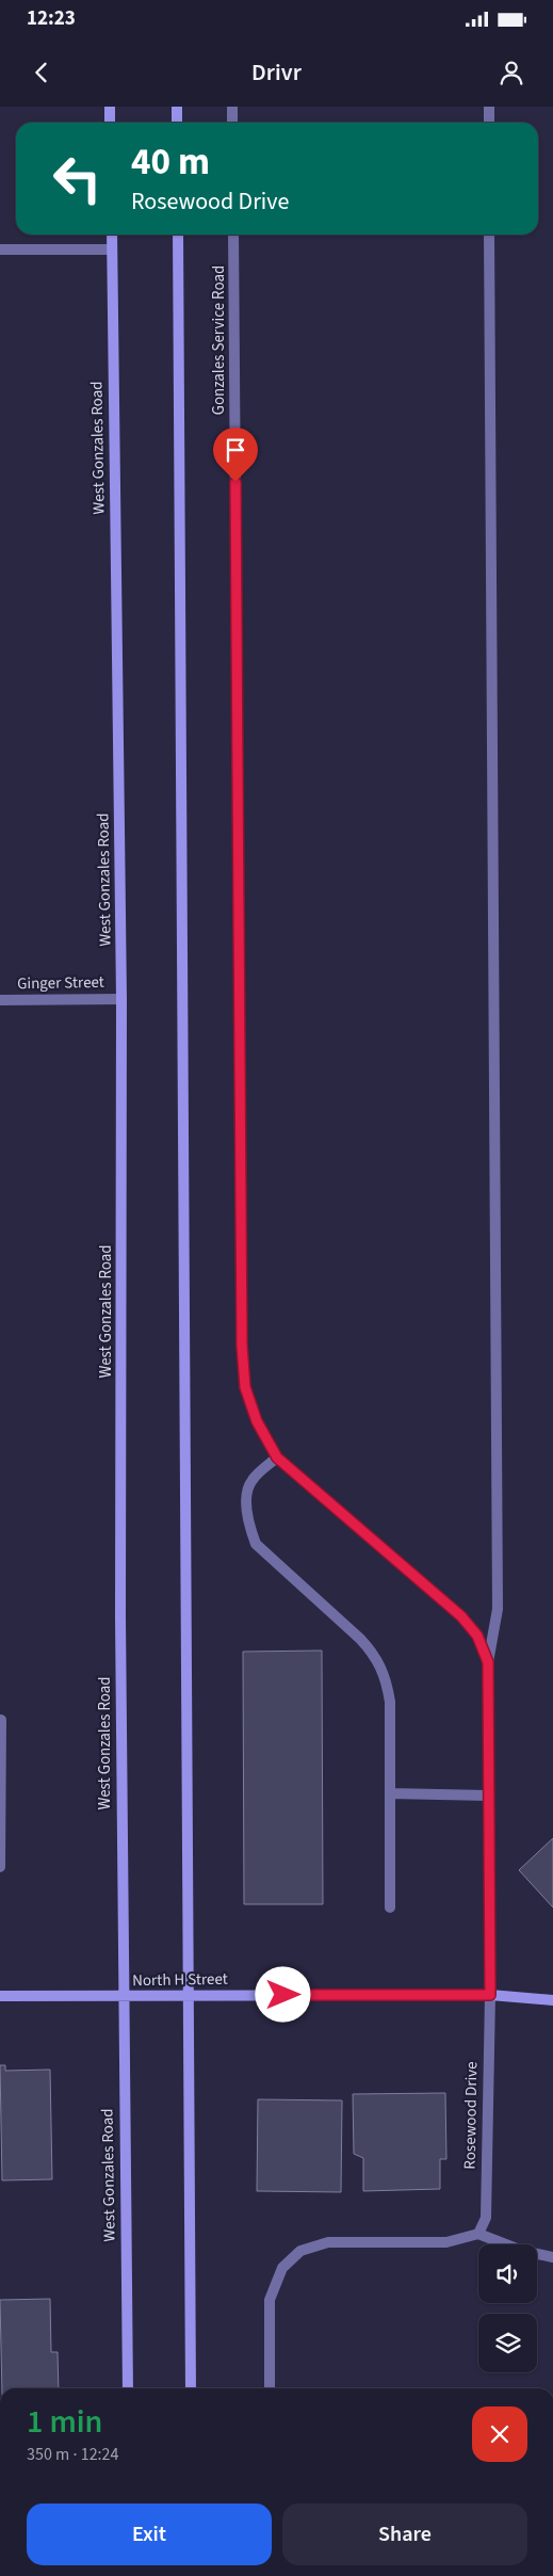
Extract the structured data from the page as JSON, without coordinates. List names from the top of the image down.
{
  "streets": {
    "main road": ["West Gonzales Road", "North H Street"],
    "street": ["Gonzales Service Road", "Ginger Street", "Rosewood Drive"]
  },
  "crossings": [
    ["Gonzales Service Road", "Rosewood Drive"],
    ["West Gonzales Road", "Ginger Street"],
    ["West Gonzales Road", "North H Street"],
    ["North H Street", "Rosewood Drive"]
  ],
  "page": {
    "status": "12:23",
    "header": "Drivr",
    "turn": ["40 m", "Rosewood Drive"],
    "heading": ["1 min", "350 m · 12:24"],
    "buttons": ["Exit", "Share"]
  }
}
